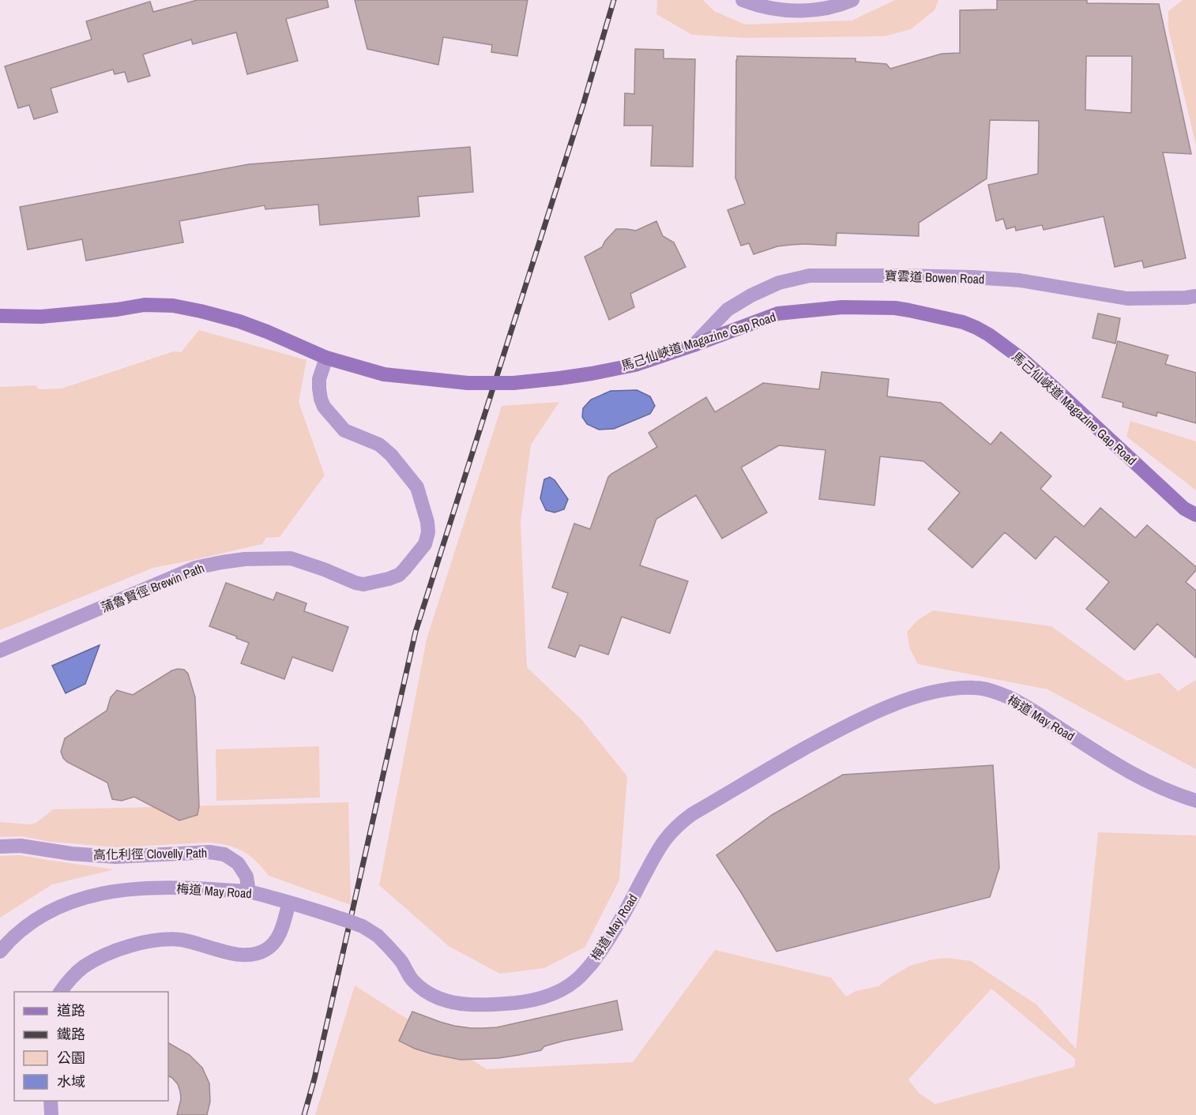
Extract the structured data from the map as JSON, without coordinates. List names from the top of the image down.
{
  "streets": {
    "main road": ["馬己仙峽道 Magazine Gap Road"],
    "street": [
      "寶雲道 Bowen Road",
      "蒲魯賢徑 Brewin Path",
      "梅道 May Road",
      "高化利徑 Clovelly Path"
    ]
  },
  "crossings": [
    ["寶雲道 Bowen Road", "馬己仙峽道 Magazine Gap Road"],
    ["馬己仙峽道 Magazine Gap Road", "蒲魯賢徑 Brewin Path"],
    ["梅道 May Road", "高化利徑 Clovelly Path"]
  ],
  "legend": [
    "道路",
    "鐵路",
    "公園",
    "水域"
  ]
}
